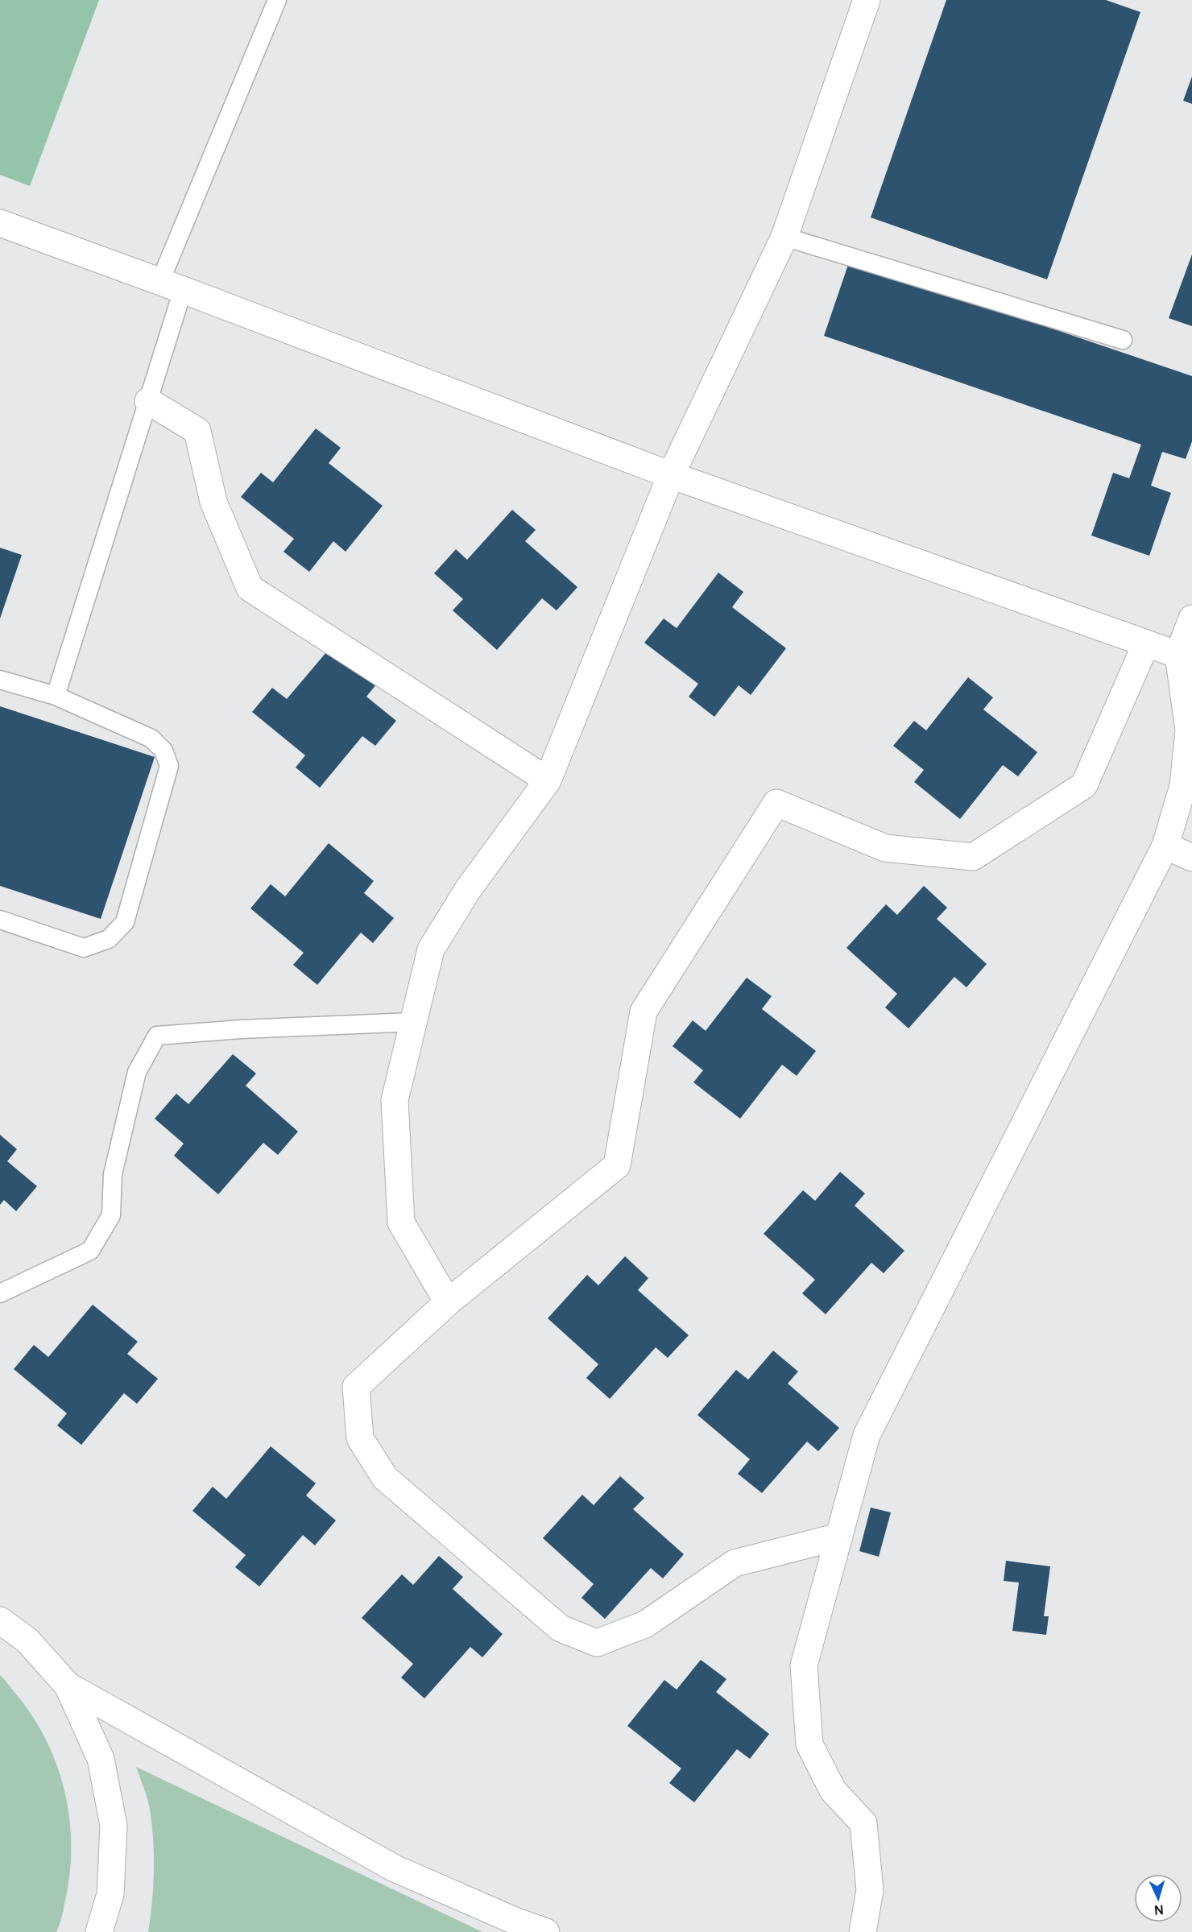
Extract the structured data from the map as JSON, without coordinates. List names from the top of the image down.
{
  "north": "bottom"
}
